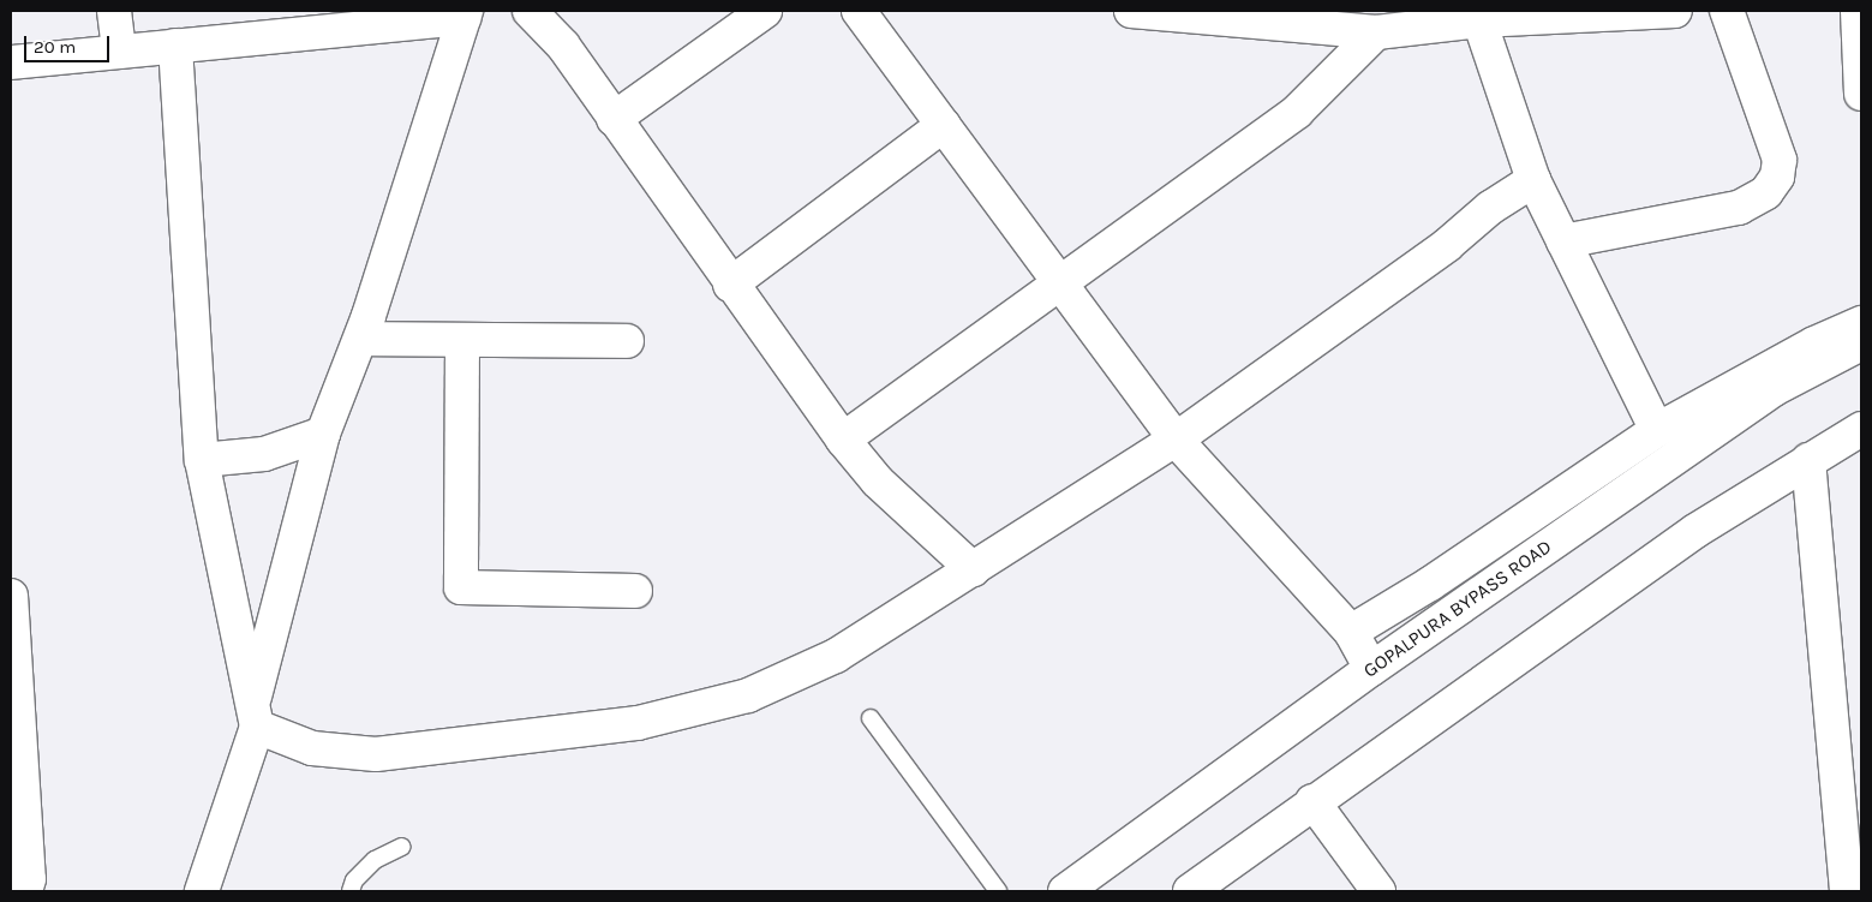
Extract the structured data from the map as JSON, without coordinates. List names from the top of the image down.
{
  "streets": {
    "street": ["GOPALPURA BYPASS ROAD"]
  },
  "scale_bar": "20 m"
}
